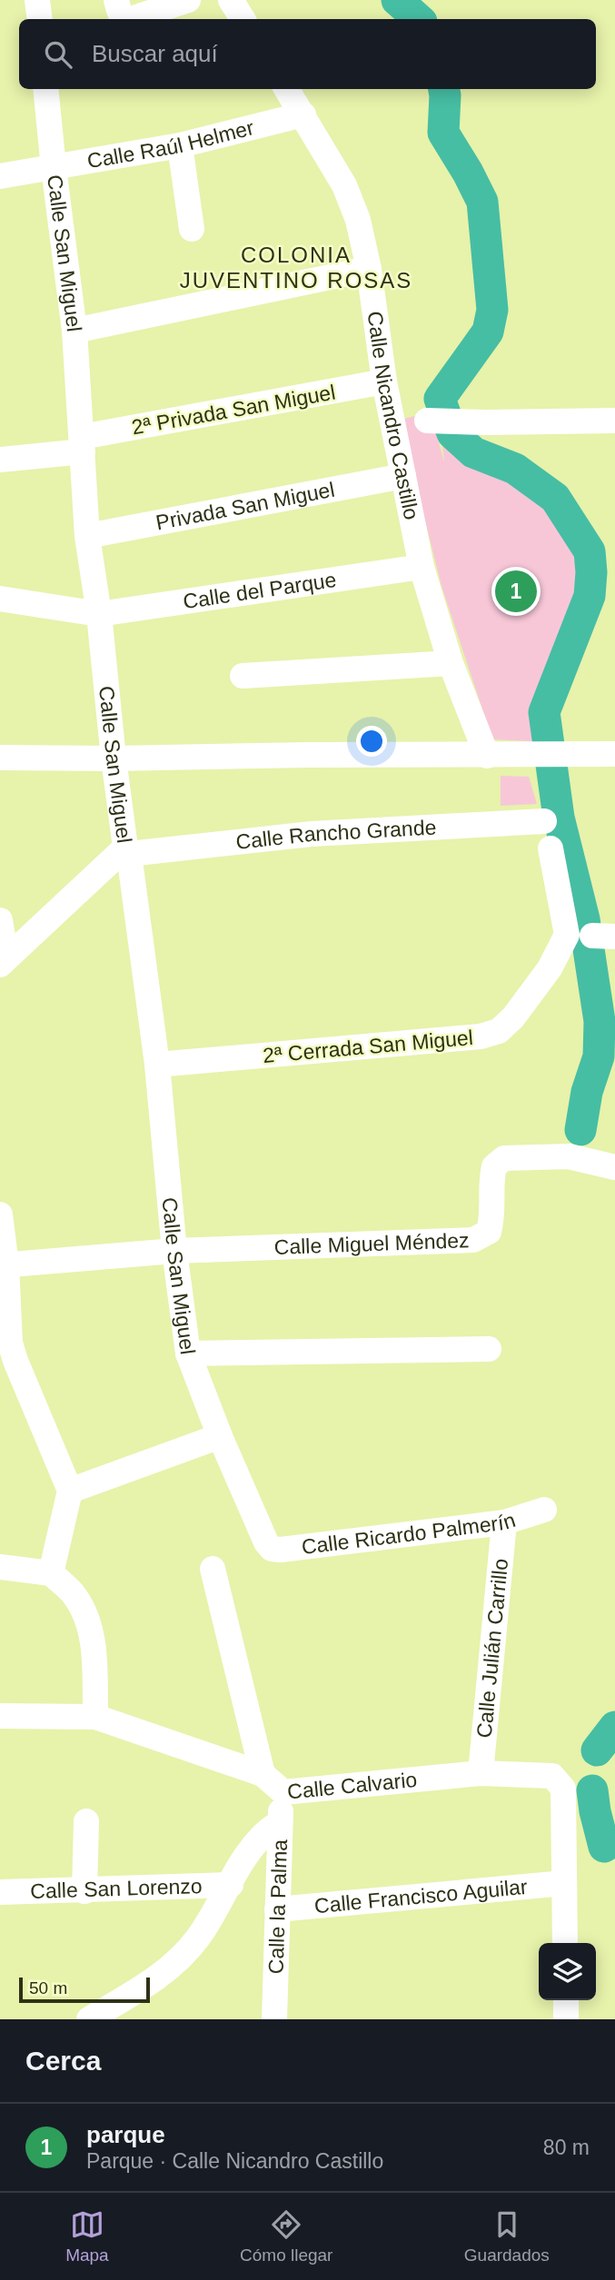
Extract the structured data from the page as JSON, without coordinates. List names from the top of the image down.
{
  "streets": {
    "street": [
      "Calle Raúl Helmer",
      "Calle San Miguel",
      "2ª Privada San Miguel",
      "Calle Nicandro Castillo",
      "Privada San Miguel",
      "Calle del Parque",
      "Calle Rancho Grande",
      "2ª Cerrada San Miguel",
      "Calle Miguel Méndez",
      "Calle Ricardo Palmerín",
      "Calle Julián Carrillo",
      "Calle Calvario",
      "Calle San Lorenzo",
      "Calle Francisco Aguilar",
      "Calle la Palma"
    ]
  },
  "crossings": [
    ["Calle Raúl Helmer", "Calle San Miguel"],
    ["Calle Raúl Helmer", "Calle Nicandro Castillo"],
    ["Calle San Miguel", "2ª Privada San Miguel"],
    ["Calle San Miguel", "Privada San Miguel"],
    ["Calle San Miguel", "Calle del Parque"],
    ["Calle San Miguel", "Calle Rancho Grande"],
    ["Calle San Miguel", "2ª Cerrada San Miguel"],
    ["Calle San Miguel", "Calle Miguel Méndez"],
    ["Calle San Miguel", "Calle Ricardo Palmerín"],
    ["2ª Privada San Miguel", "Calle Nicandro Castillo"],
    ["Calle Nicandro Castillo", "Privada San Miguel"],
    ["Calle Nicandro Castillo", "Calle del Parque"],
    ["Calle Ricardo Palmerín", "Calle Julián Carrillo"],
    ["Calle Julián Carrillo", "Calle Calvario"],
    ["Calle Calvario", "Calle Francisco Aguilar"],
    ["Calle Calvario", "Calle la Palma"],
    ["Calle Francisco Aguilar", "Calle la Palma"]
  ],
  "districts": ["COLONIA JUVENTINO ROSAS"],
  "scale_bar": "50 m",
  "page": {
    "search": "Buscar aquí",
    "pins": "1",
    "scale": "50 m",
    "heading": "Cerca",
    "list": [
      {
        "mark": "1",
        "name": "parque",
        "note": "Parque · Calle Nicandro Castillo",
        "value": "80 m"
      }
    ],
    "nav": ["Mapa", "Cómo llegar", "Guardados"]
  }
}
